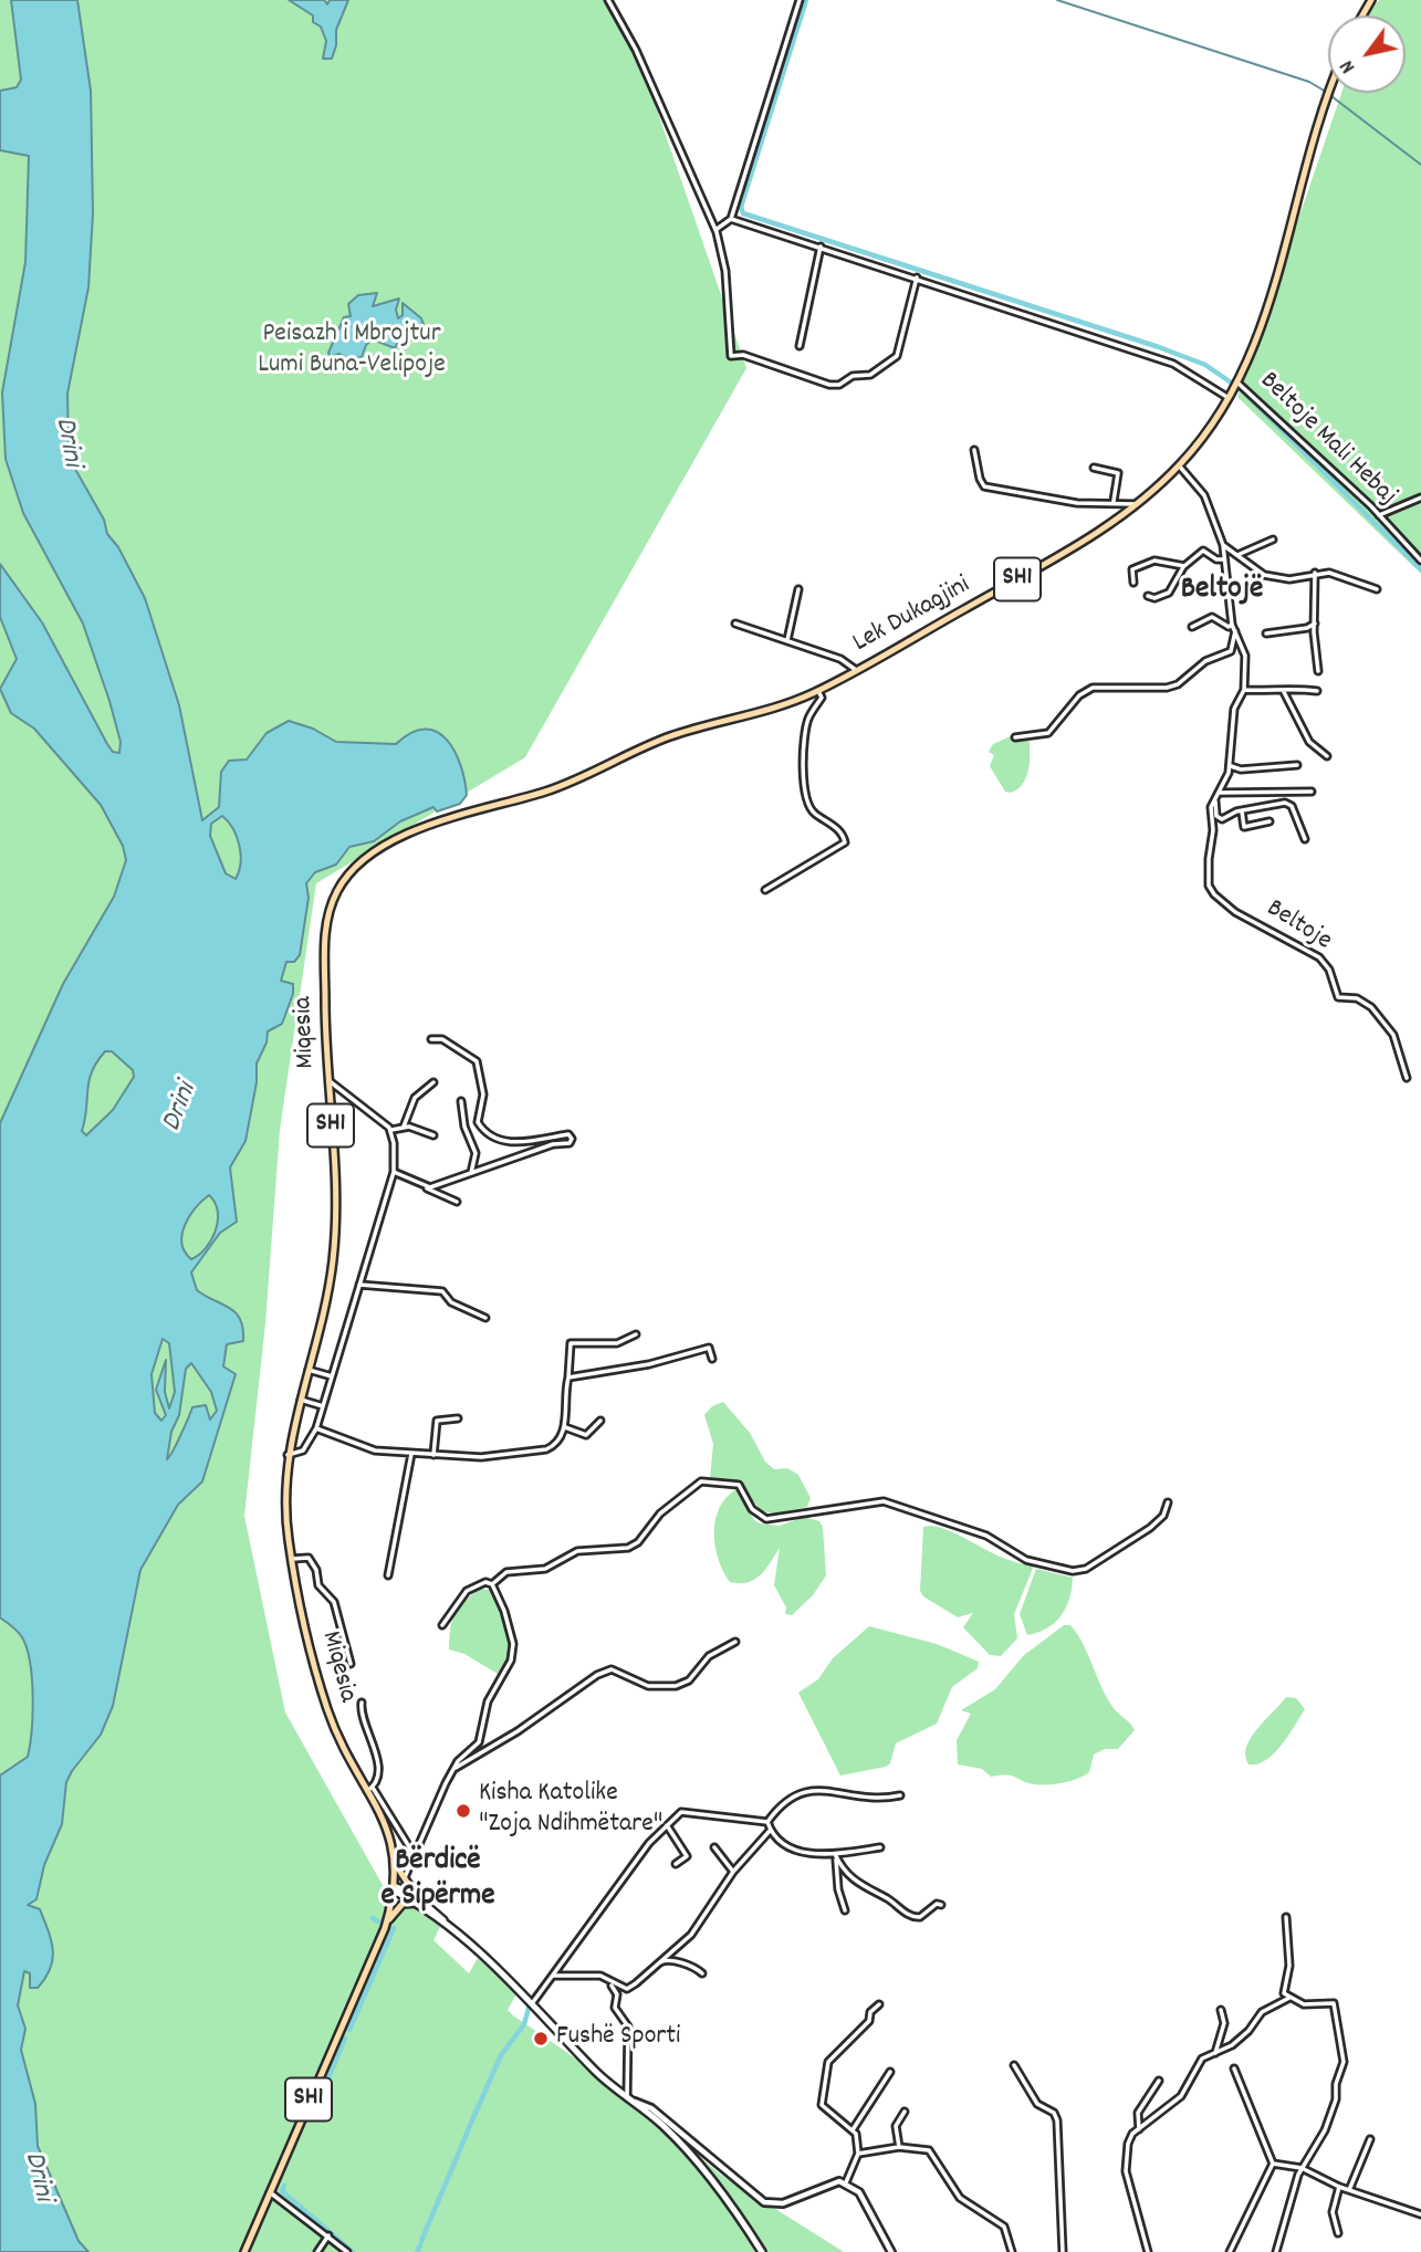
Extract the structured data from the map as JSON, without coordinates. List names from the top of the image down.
{
  "streets": {
    "main road": ["SH1", "Lek Dukagjini", "Miqesia"],
    "street": ["Beltoje Mali Hebaj", "Beltoje"]
  },
  "crossings": [
    ["Beltoje Mali Hebaj", "SH1"],
    ["SH1", "Lek Dukagjini"],
    ["SH1", "Miqesia"],
    ["Lek Dukagjini", "Miqesia"]
  ],
  "districts": ["Beltojë", "Bërdicë e Sipërme"],
  "water": ["Drini"],
  "parks": ["Peisazh i Mbrojtur Lumi Buna-Velipoje"],
  "places": ["Kisha Katolike \"Zoja Ndihmëtare\"", "Fushë Sporti"],
  "north": "bottom left"
}
